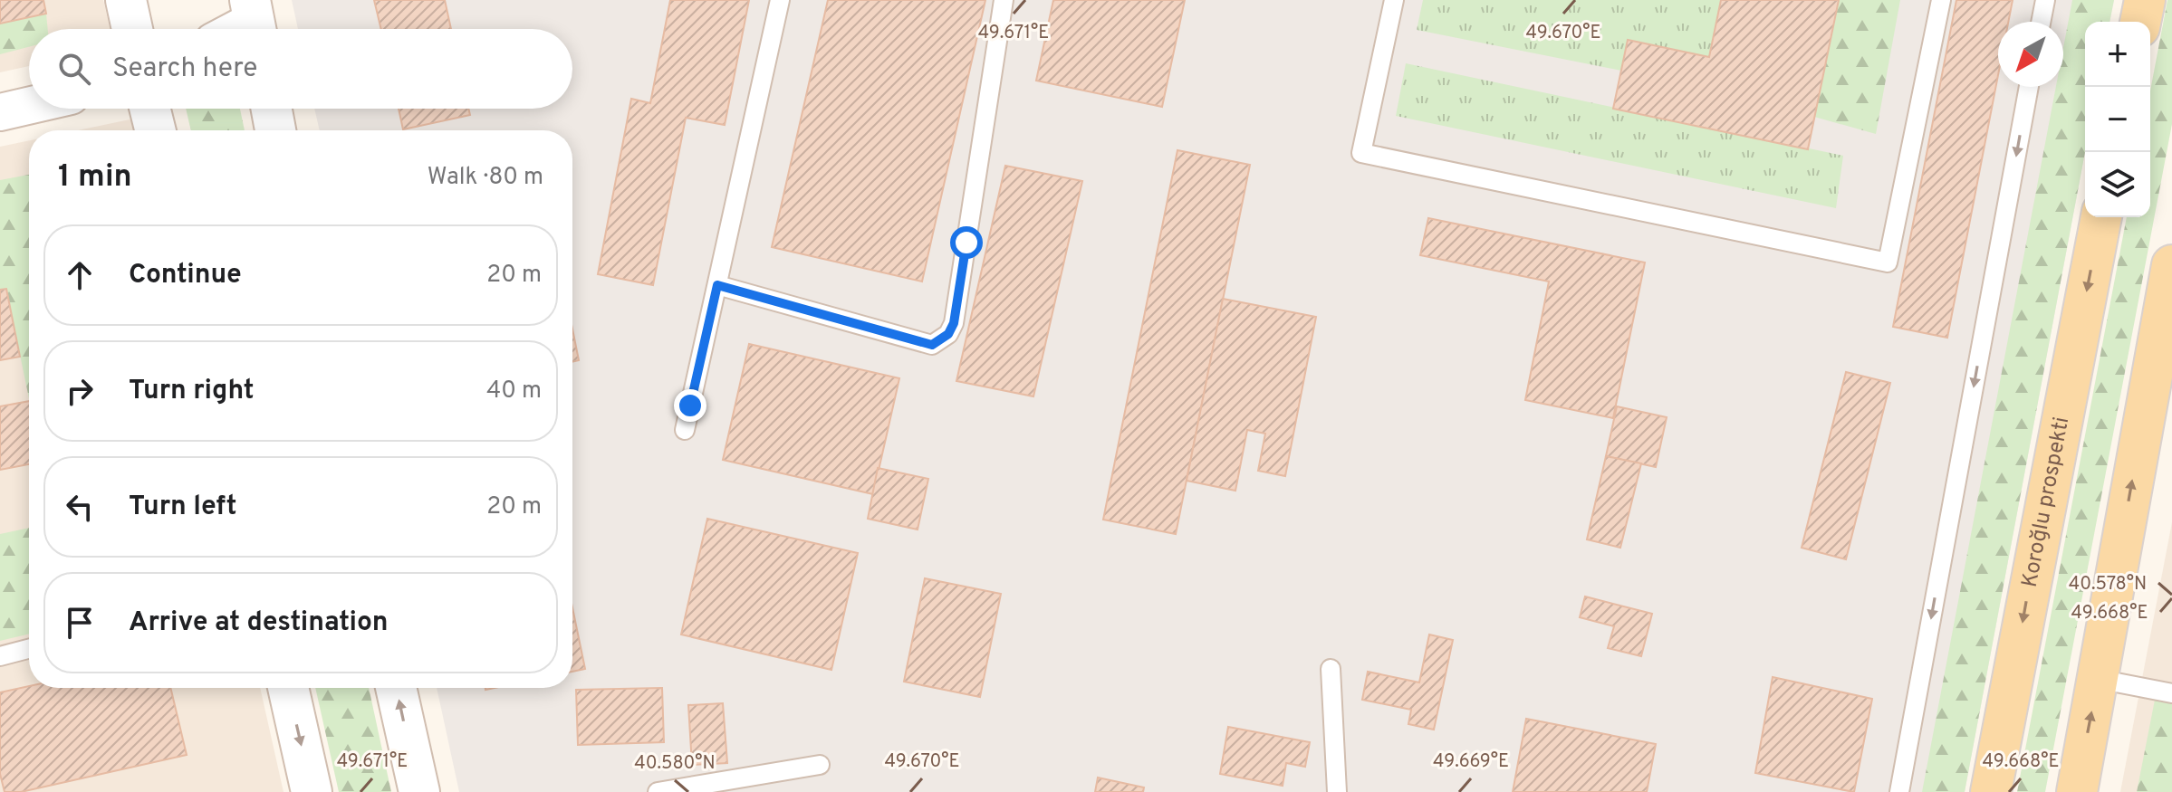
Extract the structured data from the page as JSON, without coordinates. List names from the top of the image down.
{
  "streets": {
    "main road": ["Koroğlu prospekti"]
  },
  "north": "bottom left",
  "page": {
    "map_buttons": ["+", "−"],
    "search": "Search here",
    "heading": ["1 min", "Walk · 80 m"],
    "list": [
      ["Continue", "20 m"],
      ["Turn right", "40 m"],
      ["Turn left", "20 m"],
      "Arrive at destination"
    ]
  },
  "coordinates": [
    "49.671°E",
    "49.670°E",
    "40.578°N",
    "49.668°E",
    "49.669°E",
    "40.580°N"
  ]
}
